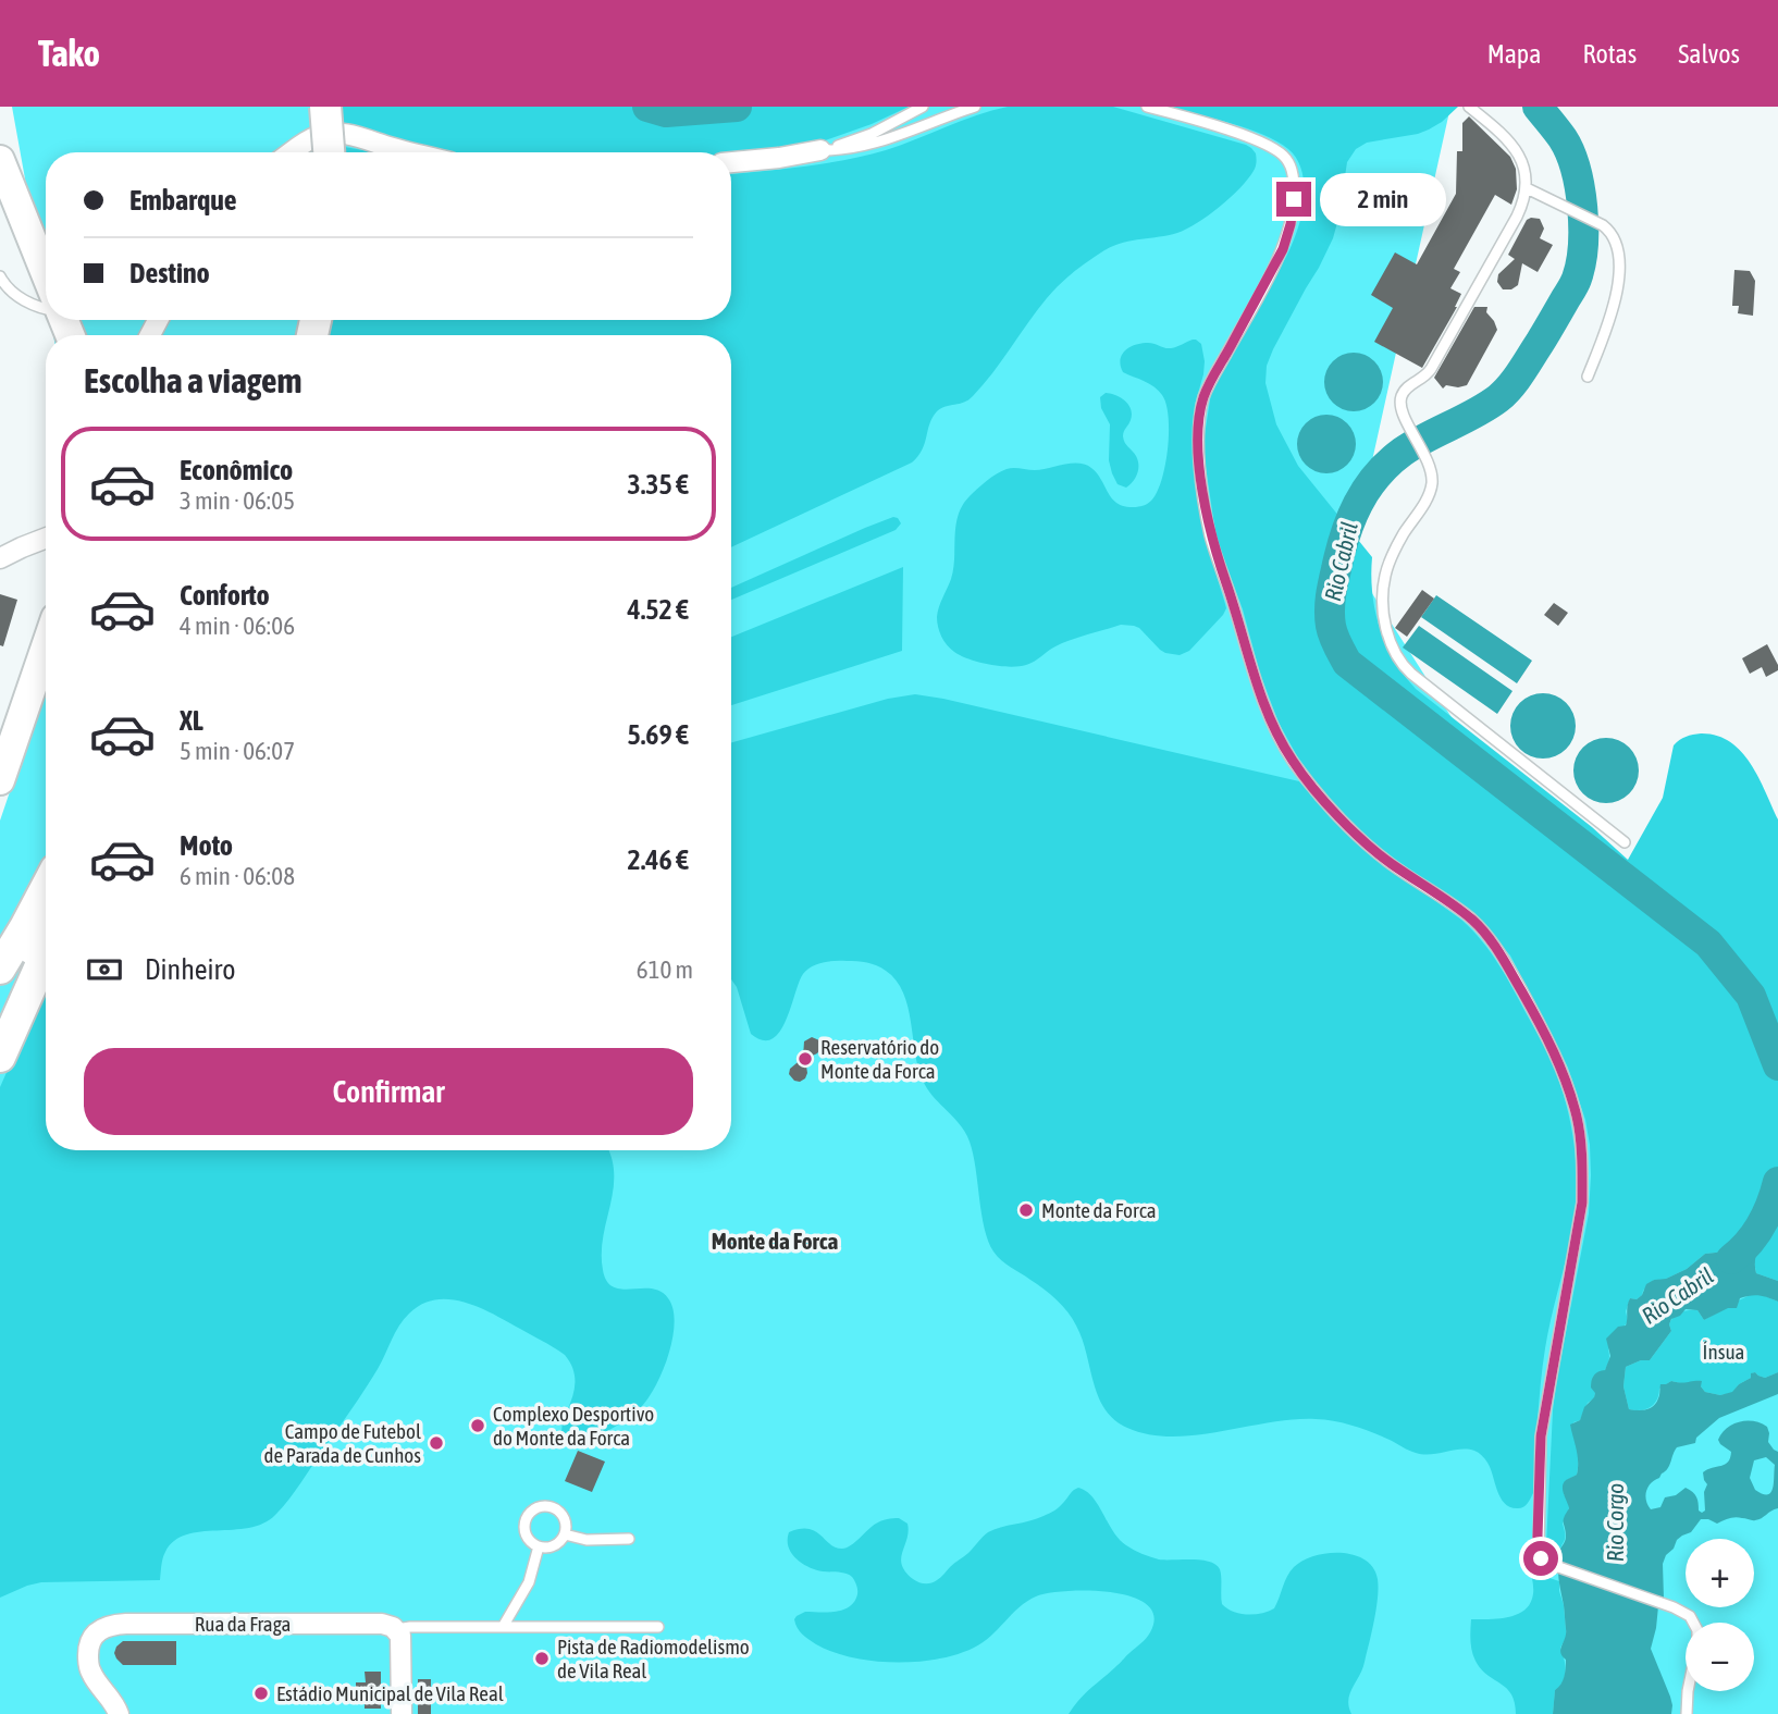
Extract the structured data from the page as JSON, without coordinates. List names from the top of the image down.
{
  "streets": {
    "street": ["Rua da Fraga"]
  },
  "districts": ["Monte da Forca"],
  "water": ["Rio Cabril", "Rio Corgo"],
  "parks": ["Ínsua"],
  "places": [
    "Reservatório do Monte da Forca",
    "Monte da Forca",
    "Complexo Desportivo do Monte da Forca",
    "Campo de Futebol de Parada de Cunhos",
    "Pista de Radiomodelismo de Vila Real",
    "Estádio Municipal de Vila Real"
  ],
  "page": {
    "header": "Tako",
    "nav": ["Mapa", "Rotas", "Salvos"],
    "banner": ["Embarque", "Destino"],
    "bubble": "2 min",
    "heading": "Escolha a viagem",
    "list": [
      {
        "name": "Econômico",
        "note": "3 min · 06:05",
        "value": "3.35 €"
      },
      {
        "name": "Conforto",
        "note": "4 min · 06:06",
        "value": "4.52 €"
      },
      {
        "name": "XL",
        "note": "5 min · 06:07",
        "value": "5.69 €"
      },
      {
        "name": "Moto",
        "note": "6 min · 06:08",
        "value": "2.46 €"
      }
    ],
    "pay": ["Dinheiro", "610 m"],
    "buttons": "Confirmar",
    "map_buttons": ["+", "−"]
  }
}
